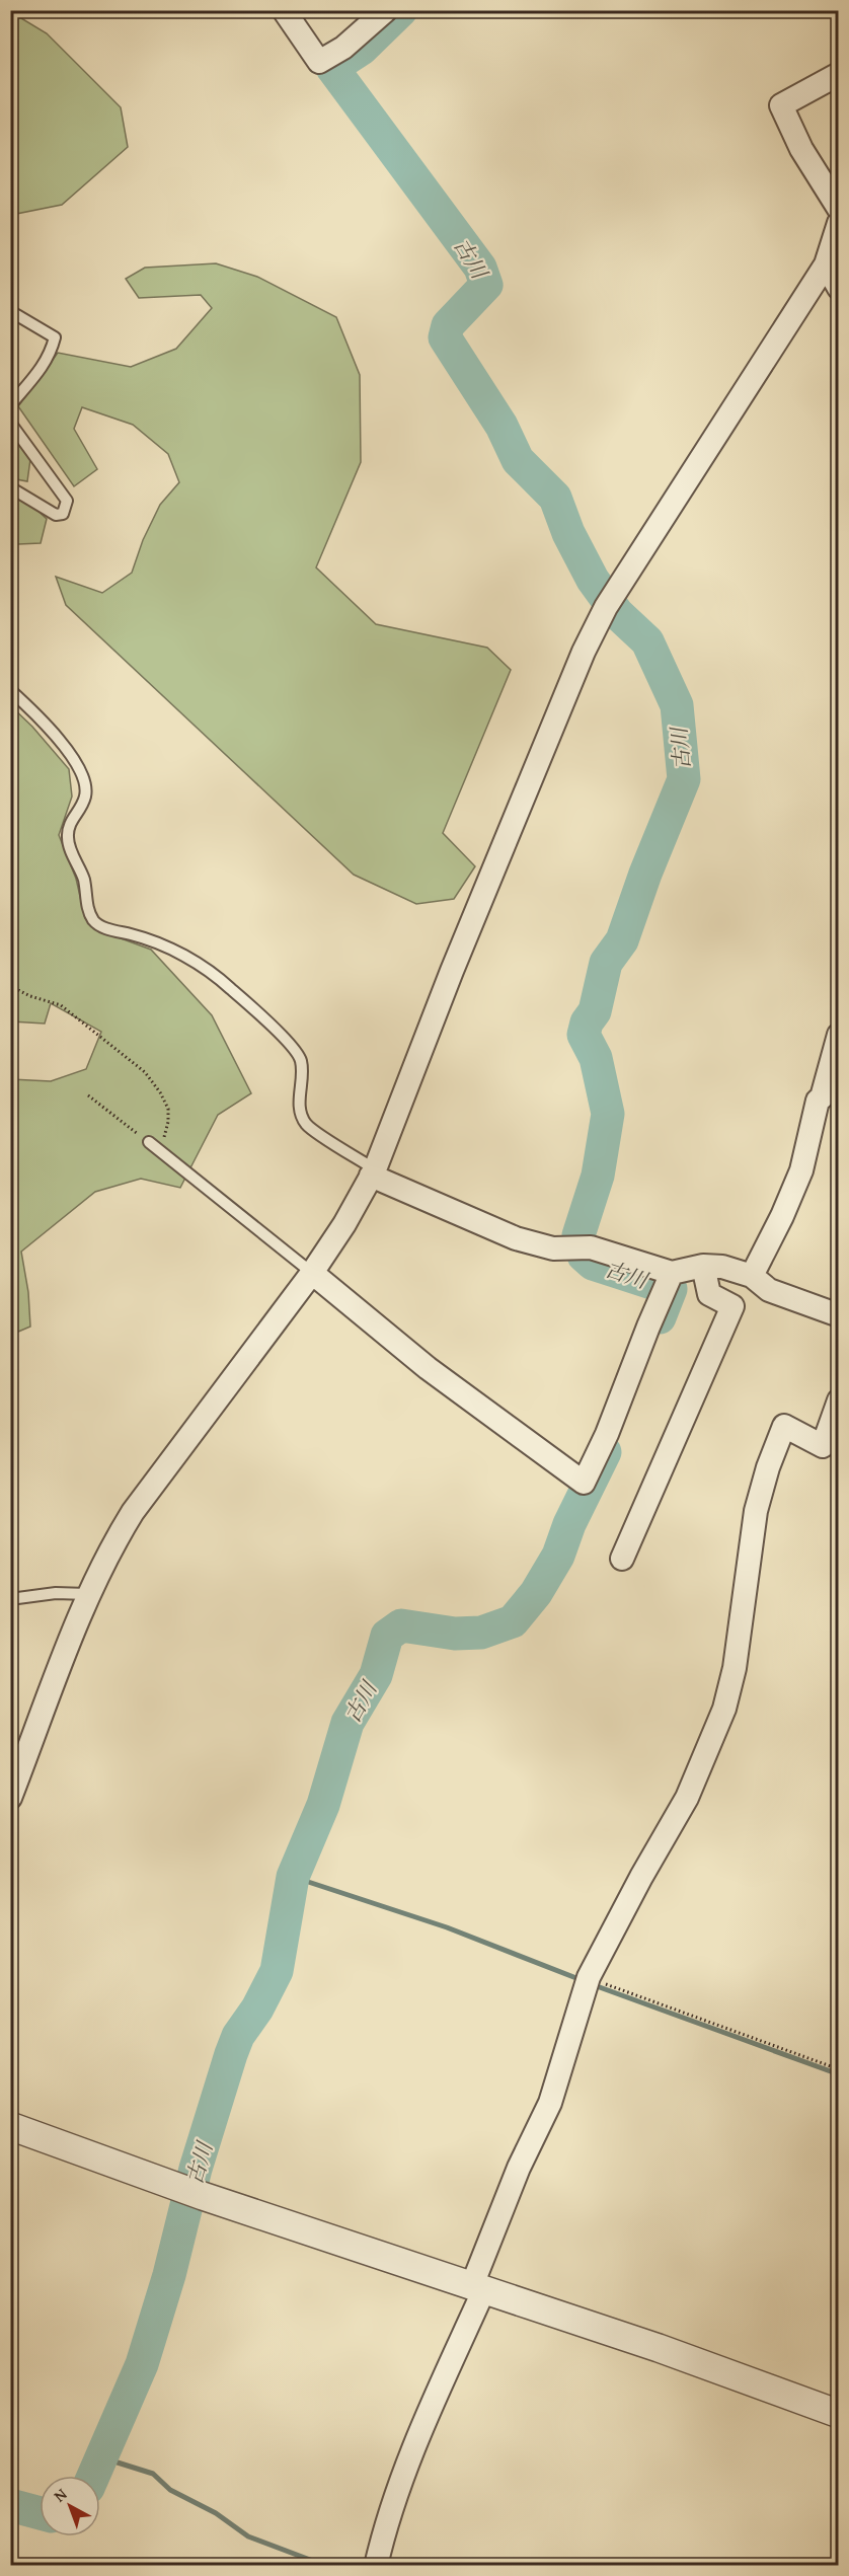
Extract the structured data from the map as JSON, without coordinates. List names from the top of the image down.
{
  "water": ["古川"],
  "north": "top left"
}
